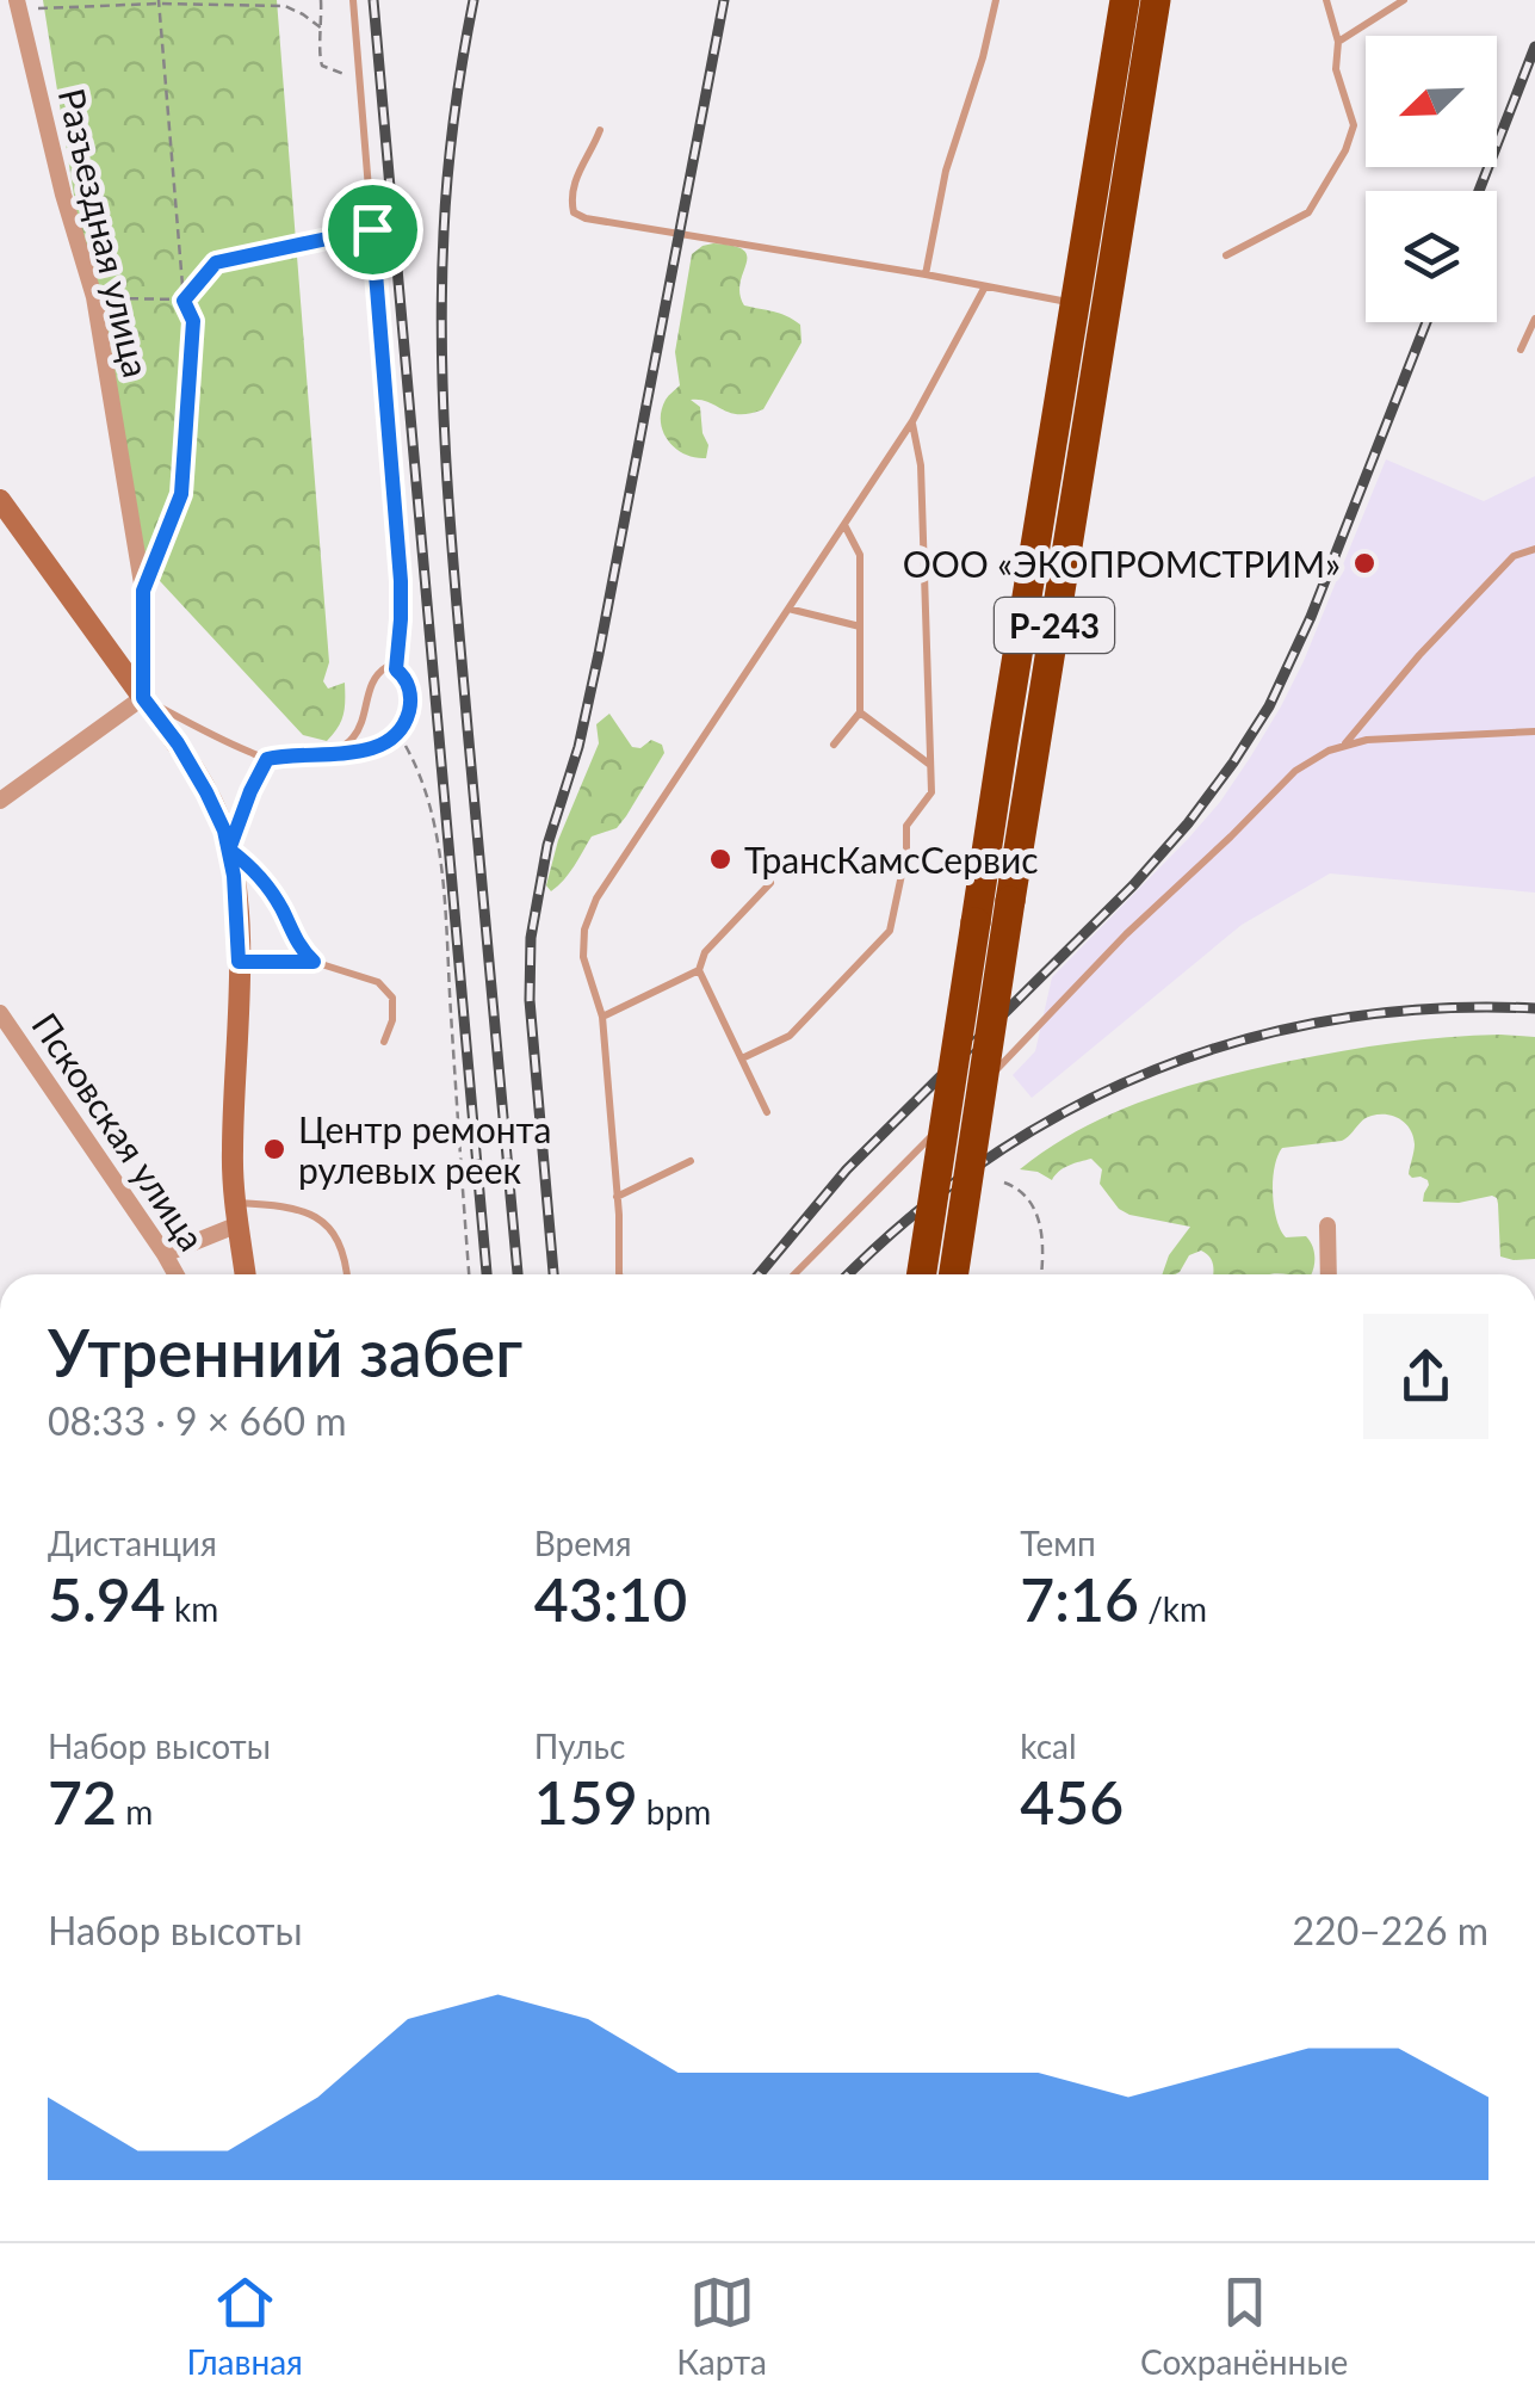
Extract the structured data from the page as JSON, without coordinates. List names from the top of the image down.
{
  "streets": {
    "highway": ["Р-243"],
    "street": ["Разъездная улица", "Псковская улица"]
  },
  "places": ["ООО «ЭКОПРОМСТРИМ»", "ТрансКамсСервис", "Центр ремонта рулевых реек"],
  "north": "bottom left",
  "page": {
    "heading": ["Утренний забег", "08:33 · 9 × 660 m"],
    "stats": [
      ["Дистанция", "5.94 km"],
      ["Время", "43:10"],
      ["Темп", "7:16 /km"],
      ["Набор высоты", "72 m"],
      ["Пульс", "159 bpm"],
      ["kcal", "456"]
    ],
    "chart": ["Набор высоты", "220–226 m"],
    "tabs": ["Главная", "Карта", "Сохранённые"]
  }
}
